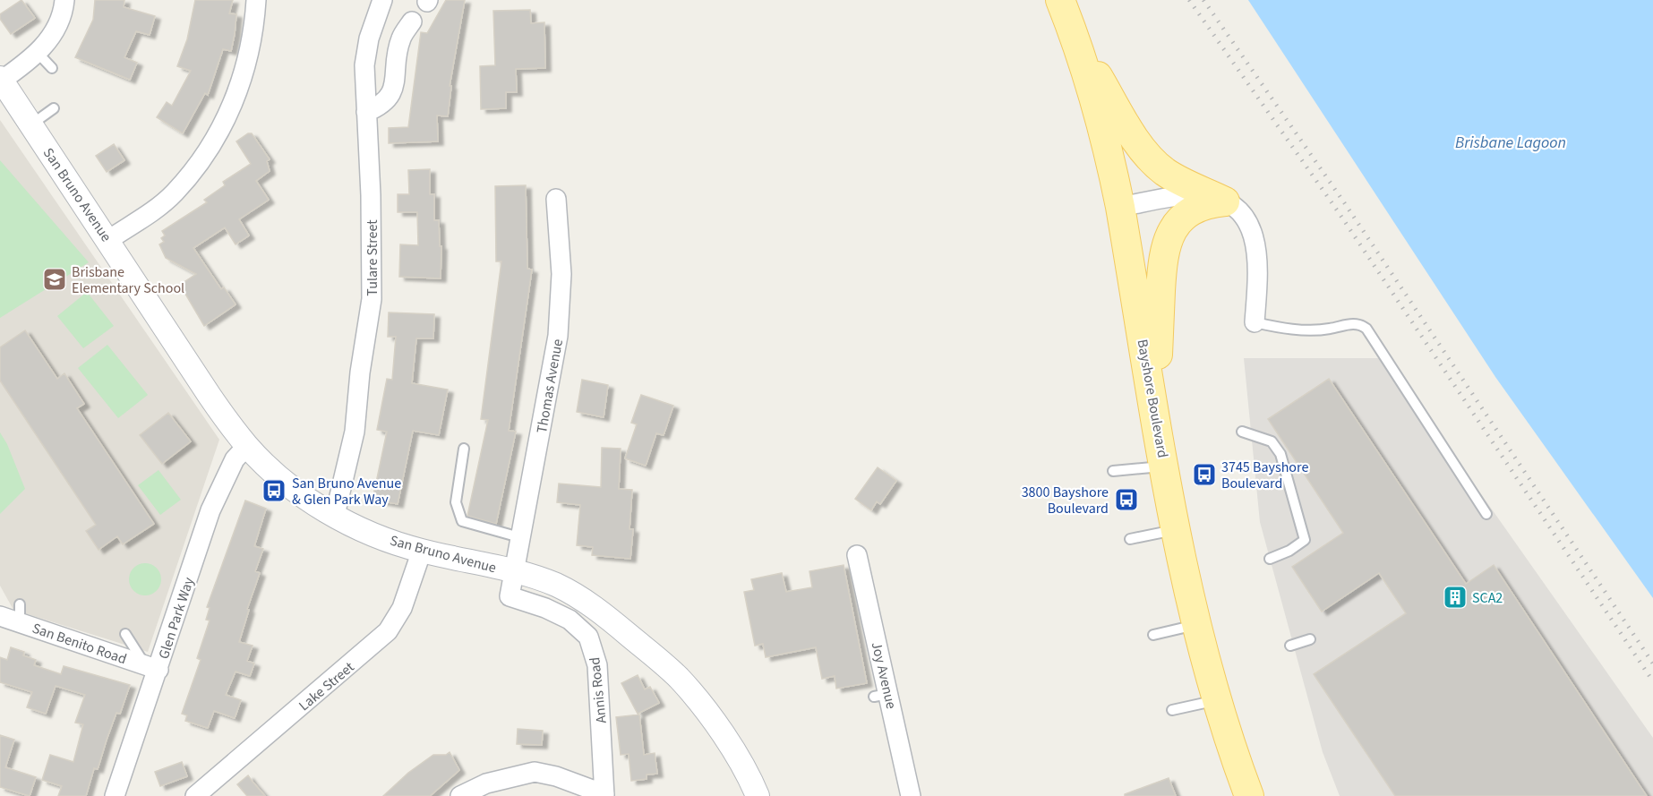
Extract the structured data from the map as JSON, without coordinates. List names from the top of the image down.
{
  "streets": {
    "main road": ["Bayshore Boulevard"],
    "street": [
      "San Bruno Avenue",
      "Tulare Street",
      "Thomas Avenue",
      "Glen Park Way",
      "San Benito Road",
      "Joy Avenue",
      "Lake Street",
      "Annis Road"
    ]
  },
  "crossings": [
    ["San Bruno Avenue", "Tulare Street"],
    ["San Bruno Avenue", "Thomas Avenue"],
    ["San Bruno Avenue", "Glen Park Way"],
    ["San Bruno Avenue", "Lake Street"],
    ["San Bruno Avenue", "Annis Road"],
    ["Thomas Avenue", "Annis Road"],
    ["Glen Park Way", "San Benito Road"]
  ],
  "water": ["Brisbane Lagoon"],
  "places": {
    "school or university": ["Brisbane Elementary School"],
    "bus stop": ["3745 Bayshore Boulevard", "San Bruno Avenue & Glen Park Way", "3800 Bayshore Boulevard"],
    "building": ["SCA2"]
  }
}
